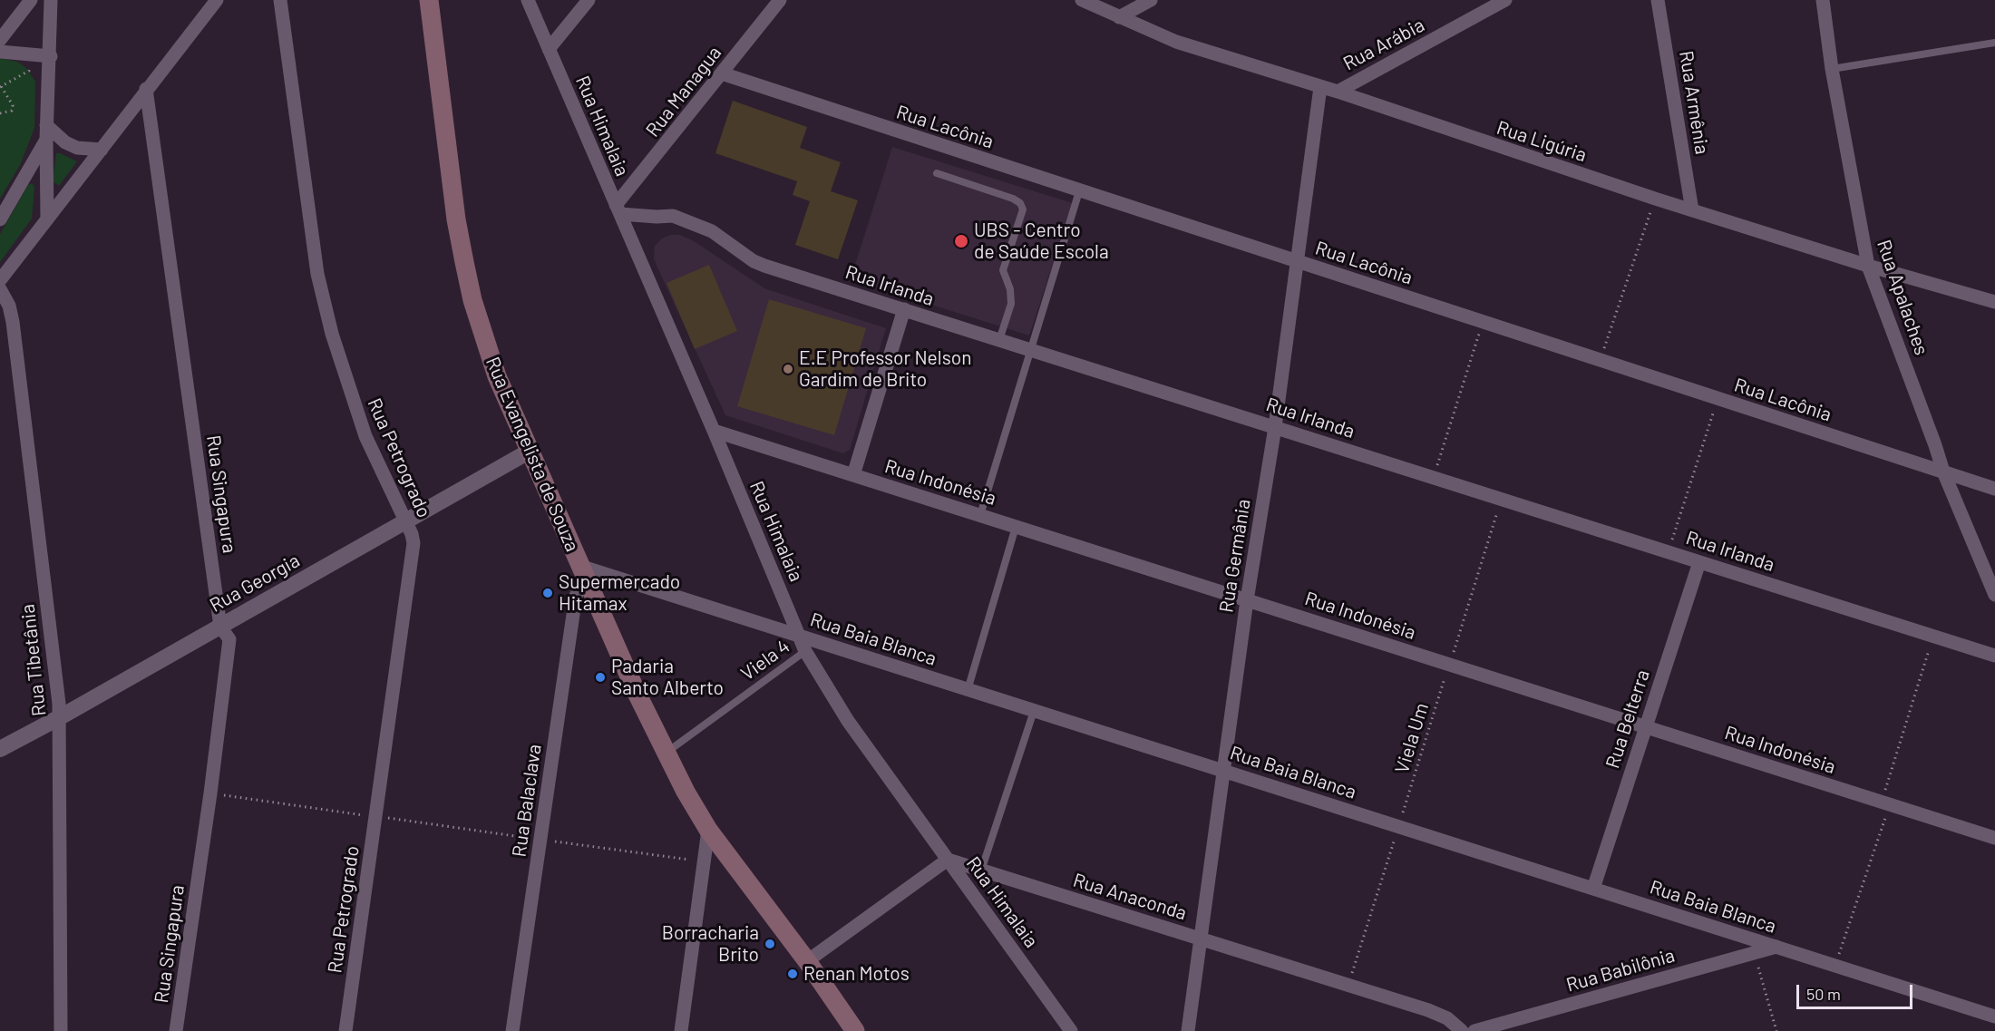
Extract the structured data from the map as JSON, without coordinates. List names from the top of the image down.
{
  "streets": {
    "main road": ["Rua Evangelista de Souza"],
    "street": [
      "Rua Arábia",
      "Rua Managua",
      "Rua Armênia",
      "Rua Himalaia",
      "Rua Lacônia",
      "Rua Ligúria",
      "Rua Irlanda",
      "Rua Apalaches",
      "Rua Petrogrado",
      "Rua Indonésia",
      "Rua Singapura",
      "Rua Germânia",
      "Rua Georgia",
      "Rua Baia Blanca",
      "Rua Tibetânia",
      "Rua Belterra",
      "Rua Balaclava",
      "Rua Anaconda",
      "Rua Babilônia"
    ],
    "lane": ["Viela 4"],
    "path": ["Viela Um"]
  },
  "crossings": [
    ["Rua Arábia", "Rua Ligúria"],
    ["Rua Managua", "Rua Himalaia"],
    ["Rua Managua", "Rua Lacônia"],
    ["Rua Managua", "Rua Irlanda"],
    ["Rua Armênia", "Rua Ligúria"],
    ["Rua Himalaia", "Rua Irlanda"],
    ["Rua Himalaia", "Rua Indonésia"],
    ["Rua Himalaia", "Rua Baia Blanca"],
    ["Rua Himalaia", "Viela 4"],
    ["Rua Himalaia", "Rua Anaconda"],
    ["Rua Lacônia", "Rua Apalaches"],
    ["Rua Lacônia", "Rua Germânia"],
    ["Rua Ligúria", "Rua Apalaches"],
    ["Rua Ligúria", "Rua Germânia"],
    ["Rua Irlanda", "Rua Germânia"],
    ["Rua Irlanda", "Rua Belterra"],
    ["Rua Irlanda", "Viela Um"],
    ["Rua Evangelista de Souza", "Rua Georgia"],
    ["Rua Evangelista de Souza", "Rua Baia Blanca"],
    ["Rua Evangelista de Souza", "Viela 4"],
    ["Rua Evangelista de Souza", "Rua Balaclava"],
    ["Rua Petrogrado", "Rua Georgia"],
    ["Rua Indonésia", "Rua Germânia"],
    ["Rua Indonésia", "Rua Belterra"],
    ["Rua Indonésia", "Viela Um"],
    ["Rua Singapura", "Rua Georgia"],
    ["Rua Germânia", "Rua Baia Blanca"],
    ["Rua Germânia", "Rua Anaconda"],
    ["Rua Georgia", "Rua Tibetânia"],
    ["Rua Baia Blanca", "Rua Belterra"],
    ["Rua Baia Blanca", "Viela Um"],
    ["Rua Baia Blanca", "Rua Balaclava"],
    ["Rua Baia Blanca", "Rua Babilônia"],
    ["Viela Um", "Rua Anaconda"]
  ],
  "places": [
    "UBS - Centro de Saúde Escola",
    "E.E Professor Nelson Gardim de Brito",
    "Supermercado Hitamax",
    "Padaria Santo Alberto",
    "Borracharia Brito",
    "Renan Motos"
  ],
  "scale_bar": "50 m"
}
